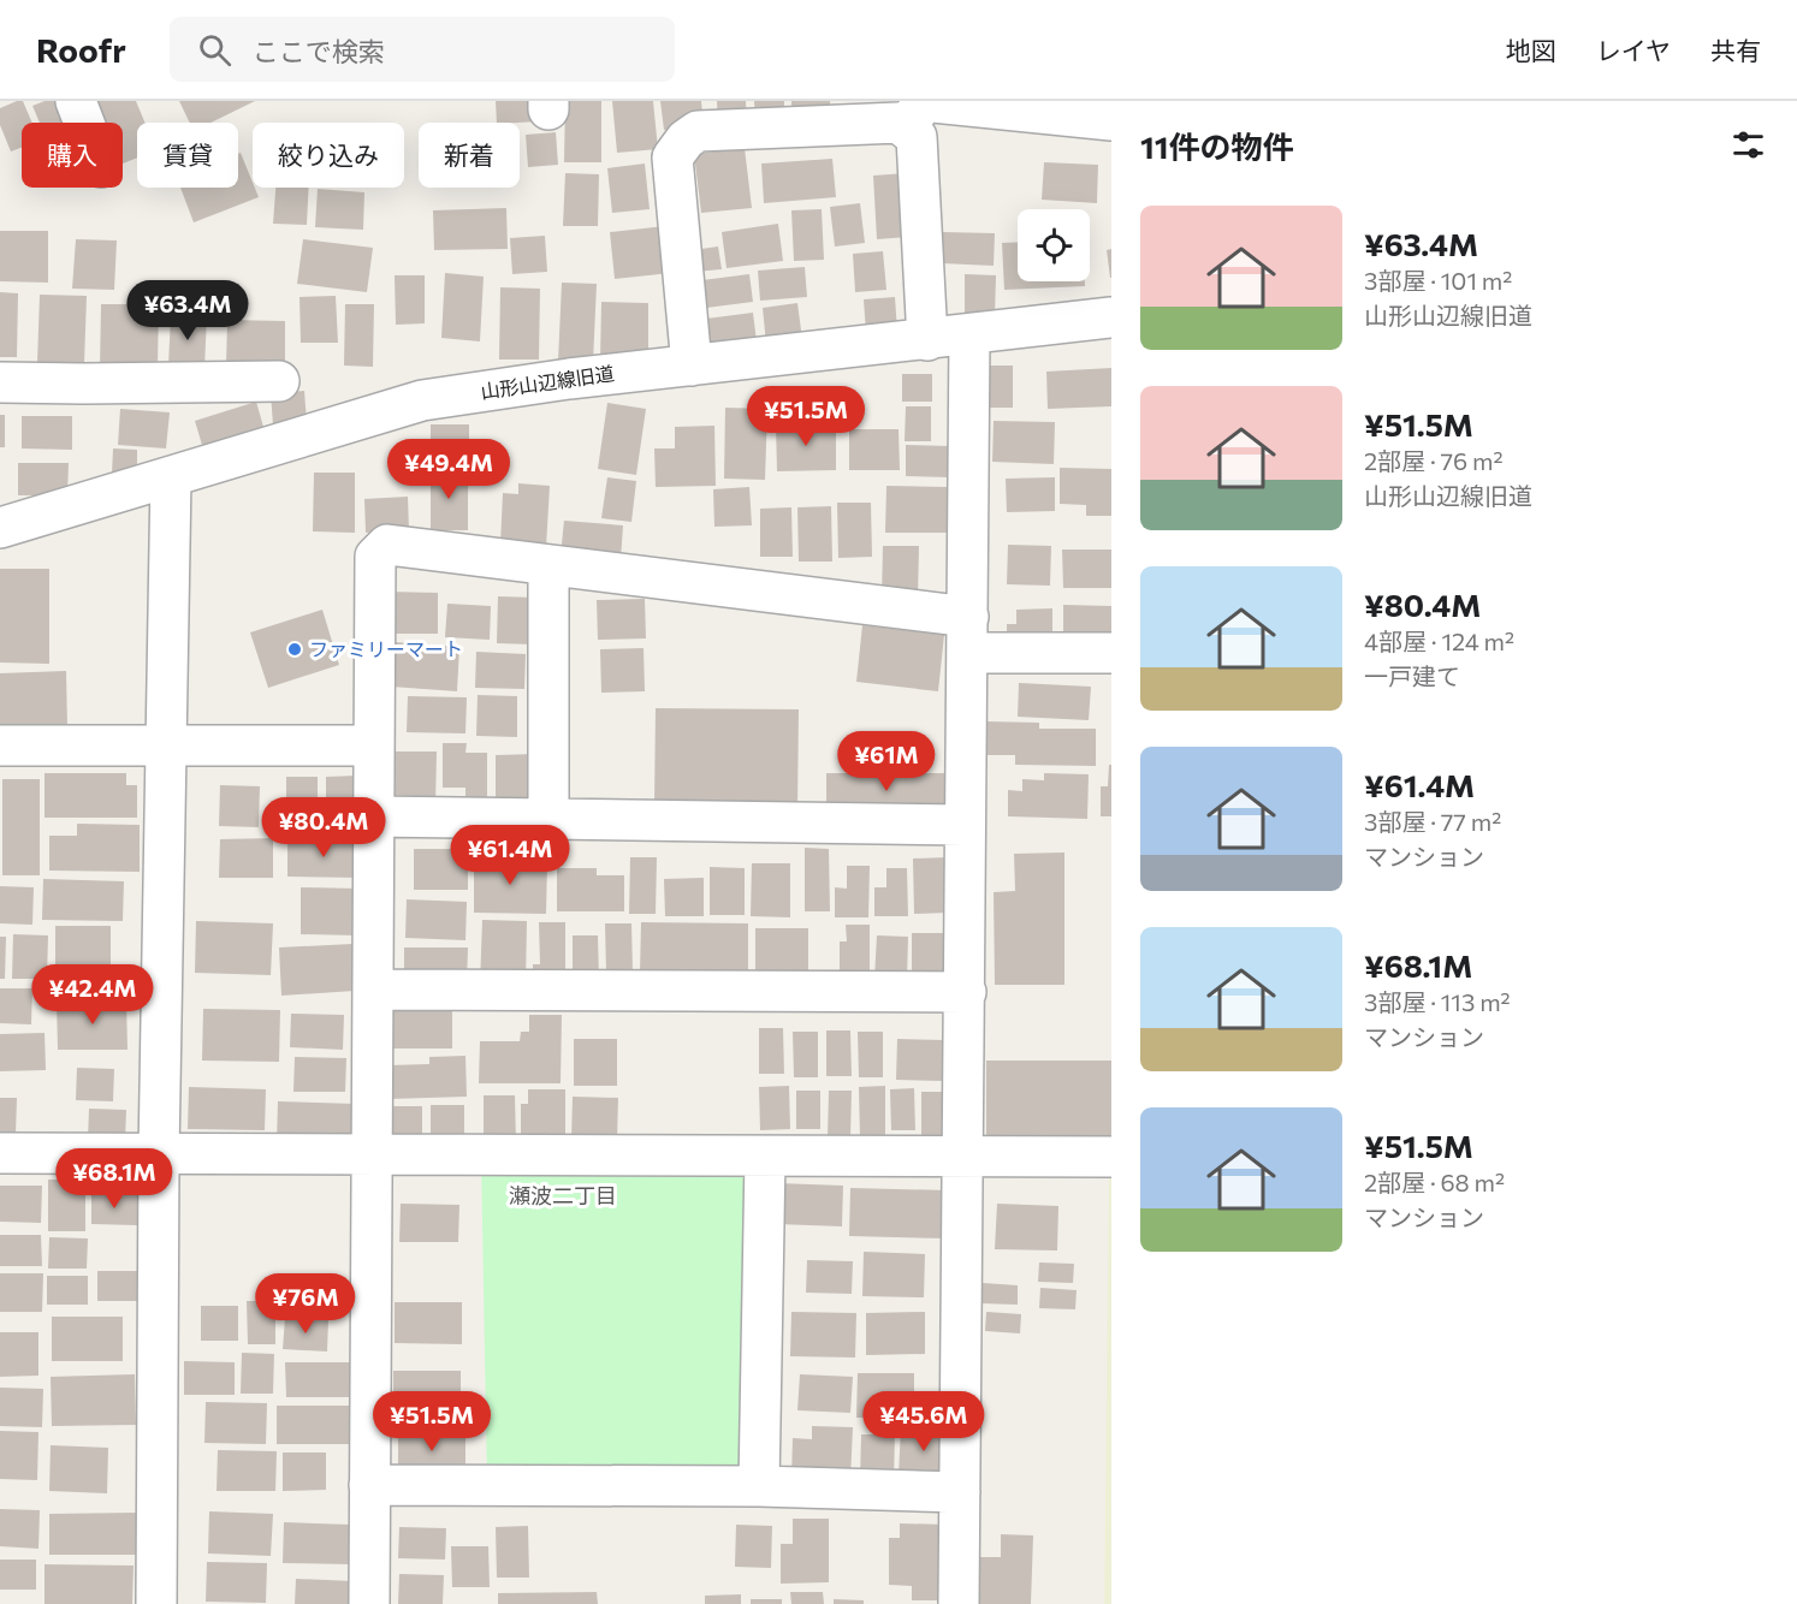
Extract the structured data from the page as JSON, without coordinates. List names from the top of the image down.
{
  "streets": {
    "street": ["山形山辺線旧道"]
  },
  "districts": ["瀬波二丁目"],
  "places": ["ファミリーマート"],
  "page": {
    "header": "Roofr",
    "search": "ここで検索",
    "nav": ["地図", "レイヤ", "共有"],
    "heading": "11件の物件",
    "chip": [
      "購入",
      "賃貸",
      "絞り込み",
      "新着"
    ],
    "list": [
      {
        "name": "¥63.4M",
        "note": "3部屋 · 101 m² · 山形山辺線旧道"
      },
      {
        "name": "¥51.5M",
        "note": "2部屋 · 76 m² · 山形山辺線旧道"
      },
      {
        "name": "¥80.4M",
        "note": "4部屋 · 124 m² · 一戸建て"
      },
      {
        "name": "¥61.4M",
        "note": "3部屋 · 77 m² · マンション"
      },
      {
        "name": "¥68.1M",
        "note": "3部屋 · 113 m² · マンション"
      },
      {
        "name": "¥51.5M",
        "note": "2部屋 · 68 m² · マンション"
      }
    ],
    "price": [
      "¥63.4M",
      "¥51.5M",
      "¥49.4M",
      "¥61M",
      "¥80.4M",
      "¥61.4M",
      "¥42.4M",
      "¥68.1M",
      "¥76M",
      "¥51.5M",
      "¥45.6M"
    ]
  }
}
